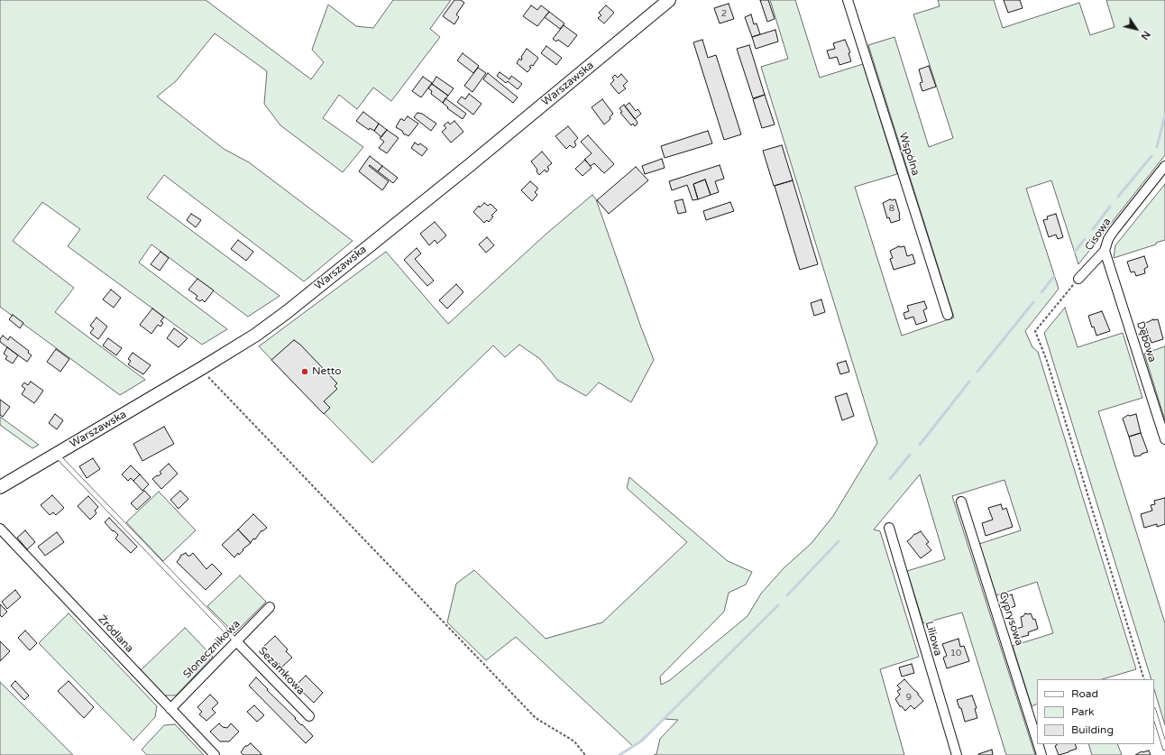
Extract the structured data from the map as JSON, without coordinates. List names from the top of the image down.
{
  "streets": {
    "main road": ["Warszawska"],
    "street": [
      "Wspólna",
      "Cisowa",
      "Dębowa",
      "Cyprysowa",
      "Źródlana",
      "Liliowa",
      "Słonecznikowa",
      "Sezamkowa"
    ]
  },
  "crossings": [
    ["Cisowa", "Dębowa"],
    ["Źródlana", "Słonecznikowa"],
    ["Słonecznikowa", "Sezamkowa"]
  ],
  "places": ["Netto"],
  "house_numbers": [
    "2",
    "8",
    "10",
    "9"
  ],
  "legend": ["Road", "Park", "Building"],
  "north": "bottom right"
}
